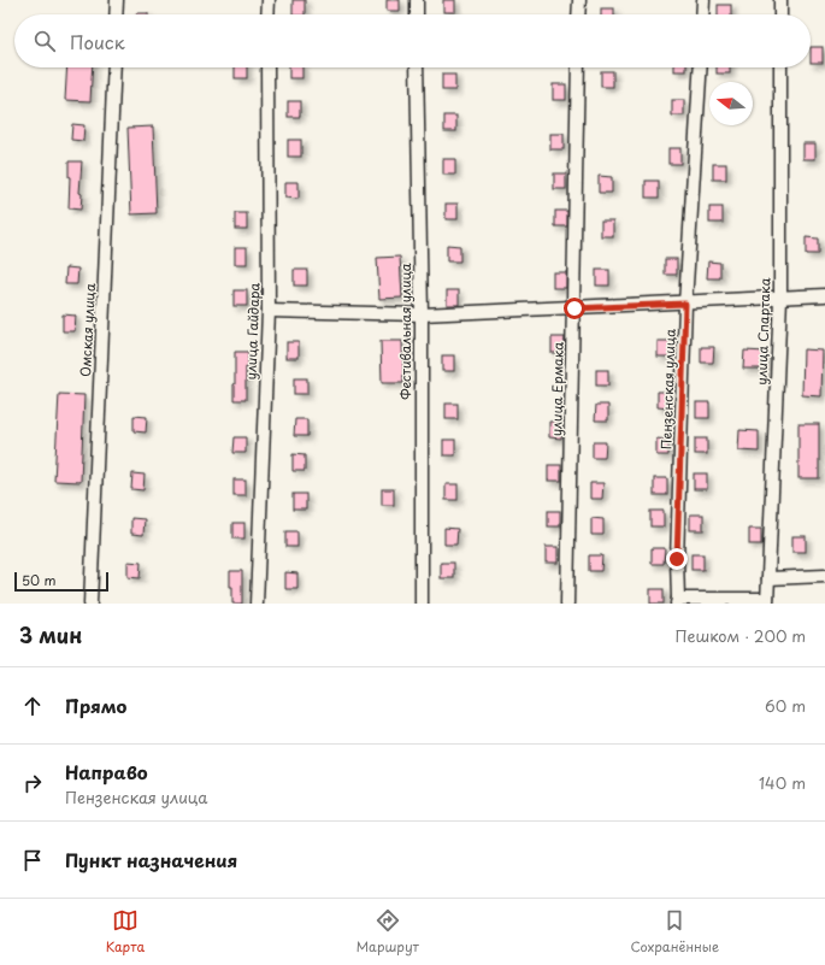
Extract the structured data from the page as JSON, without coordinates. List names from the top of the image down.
{
  "streets": {
    "street": [
      "Омская улица",
      "улица Гайдара",
      "Фестивальная улица",
      "улица Спартака",
      "улица Ермака",
      "Пензенская улица"
    ]
  },
  "scale_bar": "50 m",
  "north": "left",
  "page": {
    "search": "Поиск",
    "scale": "50 m",
    "heading": ["3 мин", "Пешком · 200 m"],
    "list": [
      ["Прямо", "60 m"],
      ["Направо", "Пензенская улица", "140 m"],
      "Пункт назначения"
    ],
    "nav": ["Карта", "Маршрут", "Сохранённые"]
  }
}
